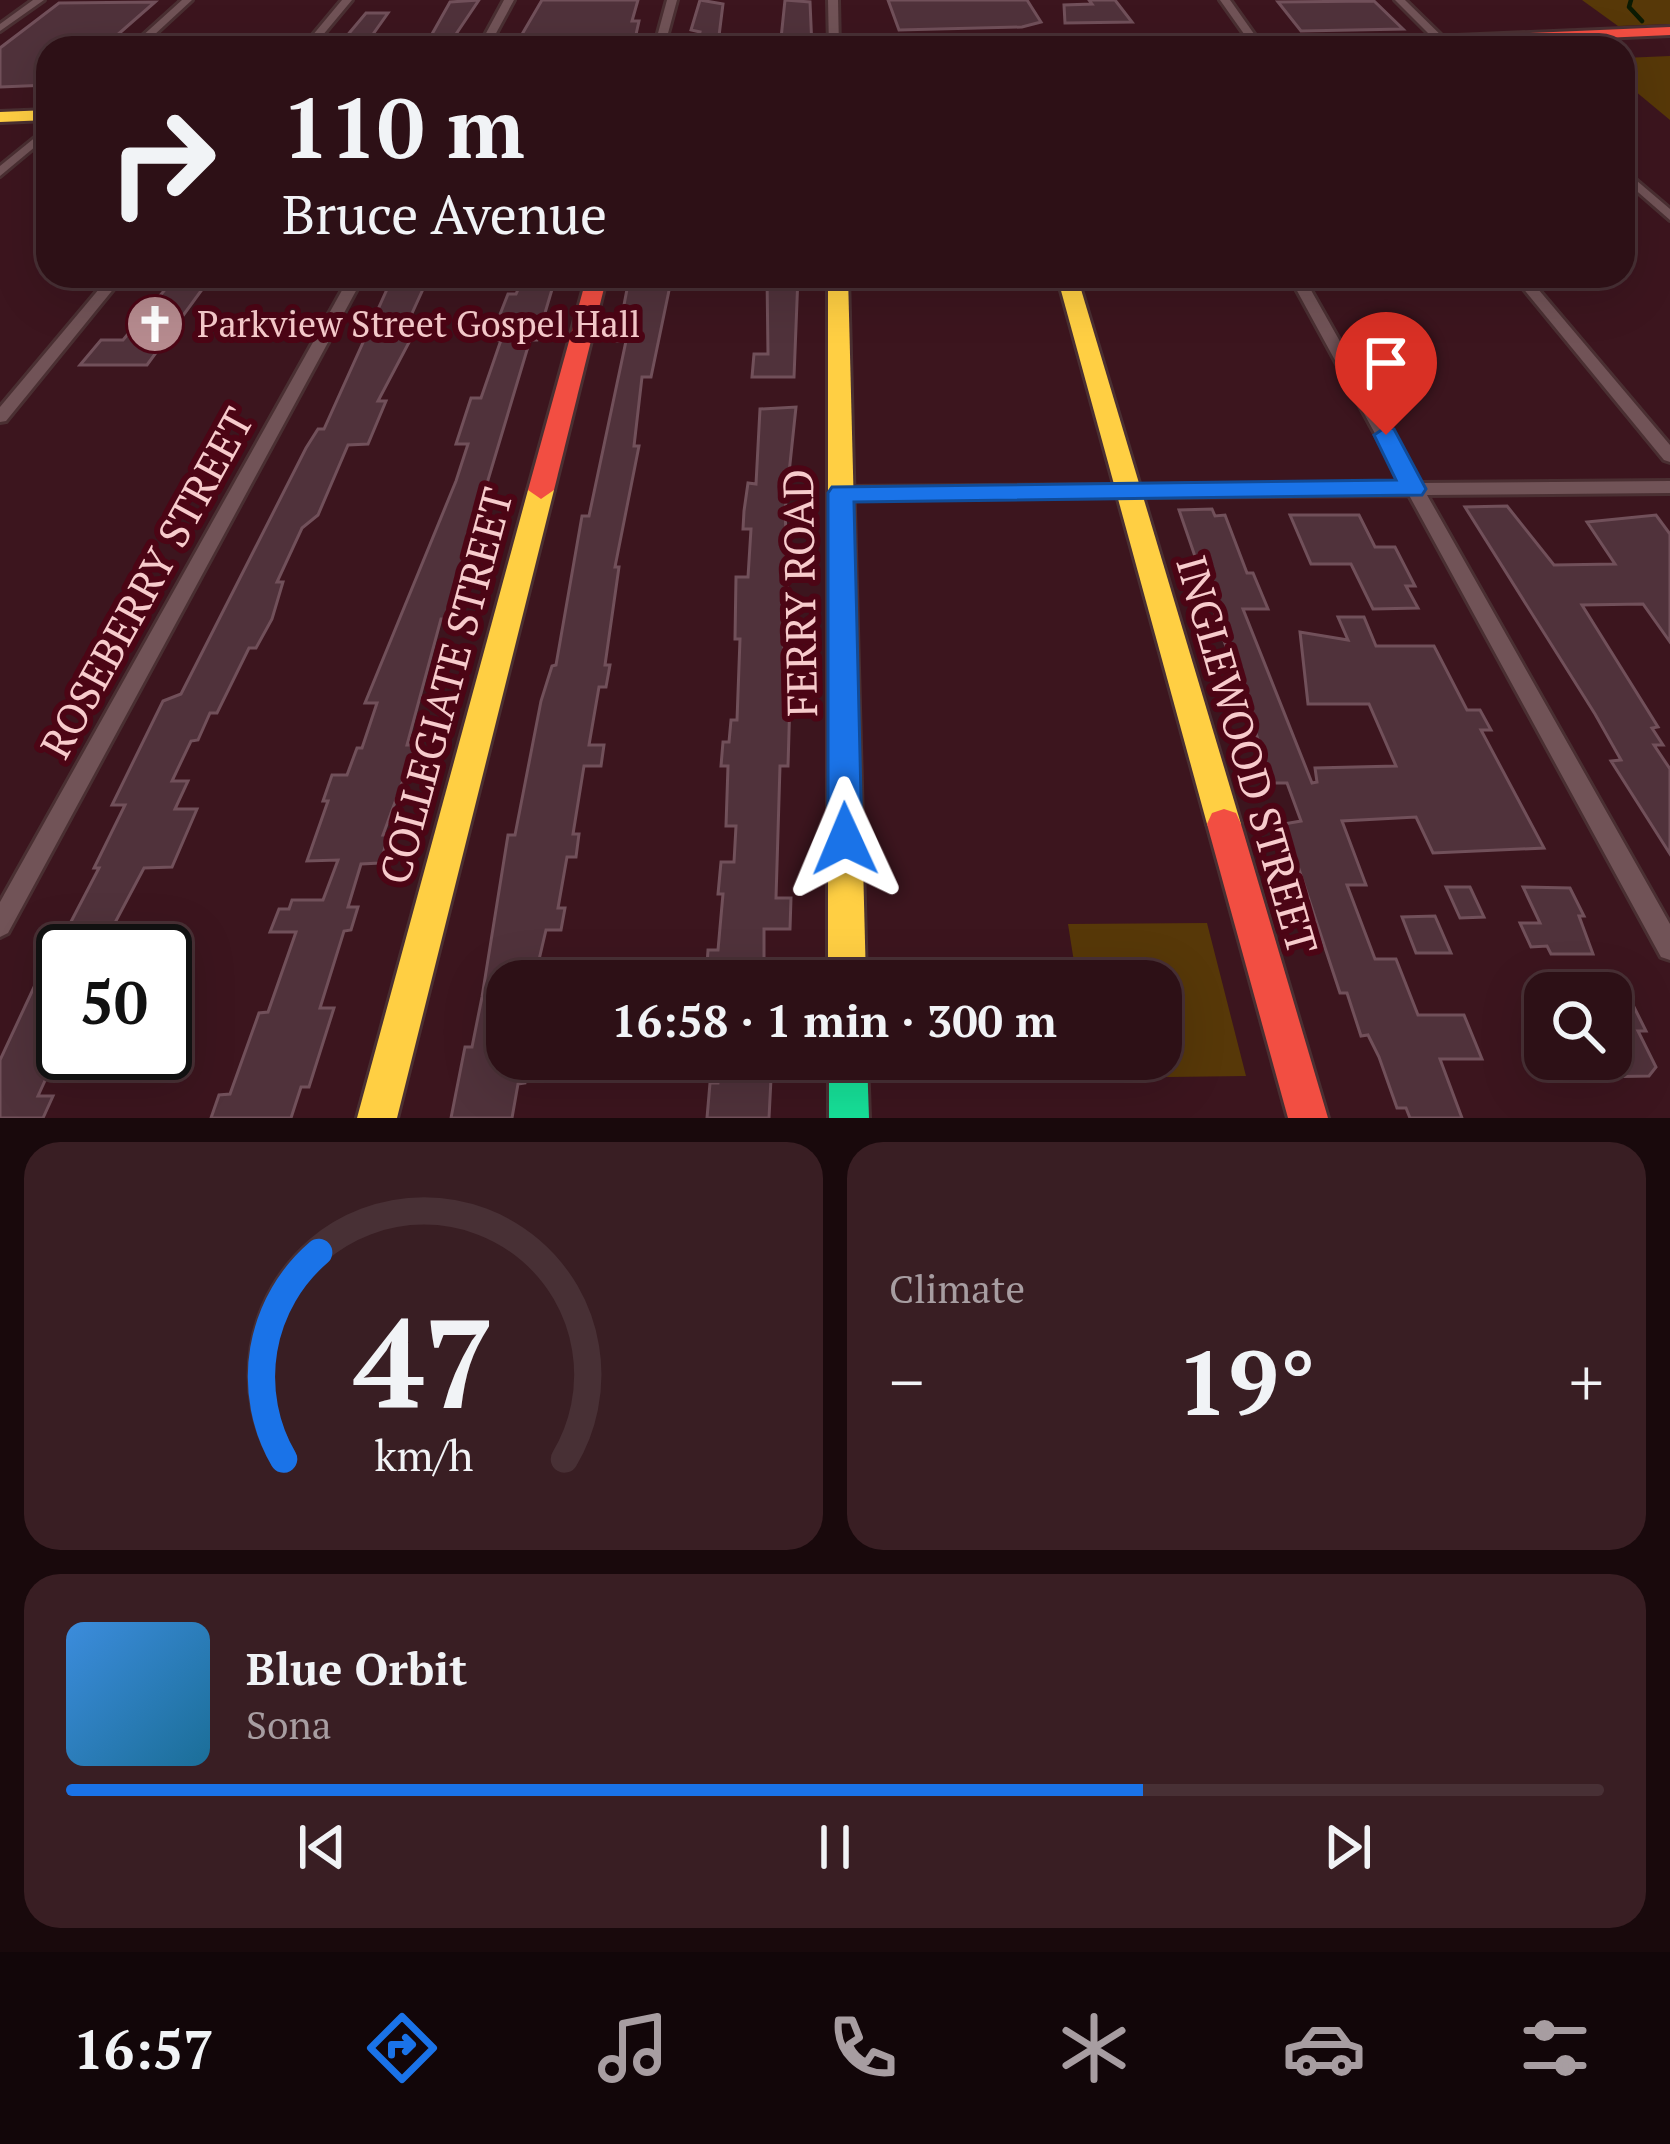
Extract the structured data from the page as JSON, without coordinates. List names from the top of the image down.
{
  "streets": {
    "main road": ["FERRY ROAD", "COLLEGIATE STREET", "INGLEWOOD STREET"],
    "street": ["ROSEBERRY STREET"]
  },
  "places": {
    "church": ["Parkview Street Gospel Hall"]
  },
  "page": {
    "turn": ["110 m", "Bruce Avenue"],
    "limit": "50",
    "trip": "16:58 · 1 min · 300 m",
    "tile": "Climate",
    "heat": ["−", "19°", "+"],
    "song": ["Blue Orbit", "Sona"],
    "tabs": "16:57",
    "gauge": ["47", "km/h"]
  }
}
